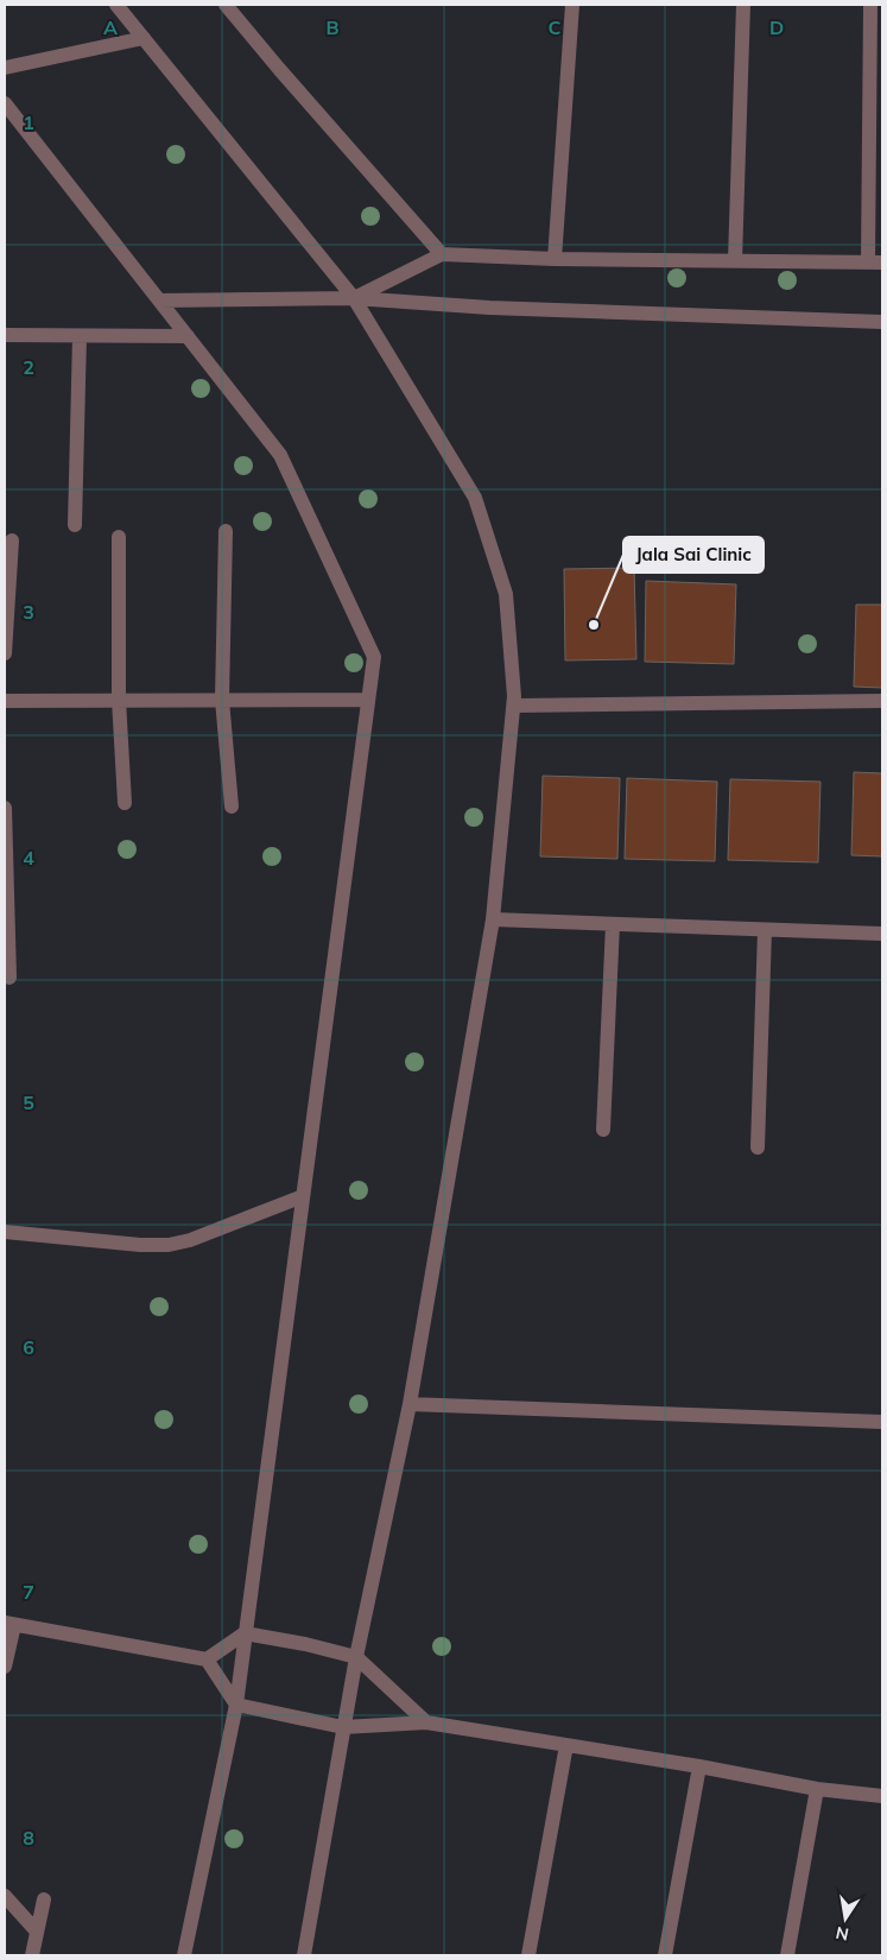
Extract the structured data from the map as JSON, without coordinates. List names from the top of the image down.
{
  "places": ["Jala Sai Clinic"],
  "north": "bottom",
  "grid": {
    "columns": [
      "A",
      "B",
      "C",
      "D"
    ],
    "rows": [
      "1",
      "2",
      "3",
      "4",
      "5",
      "6",
      "7",
      "8"
    ]
  }
}
